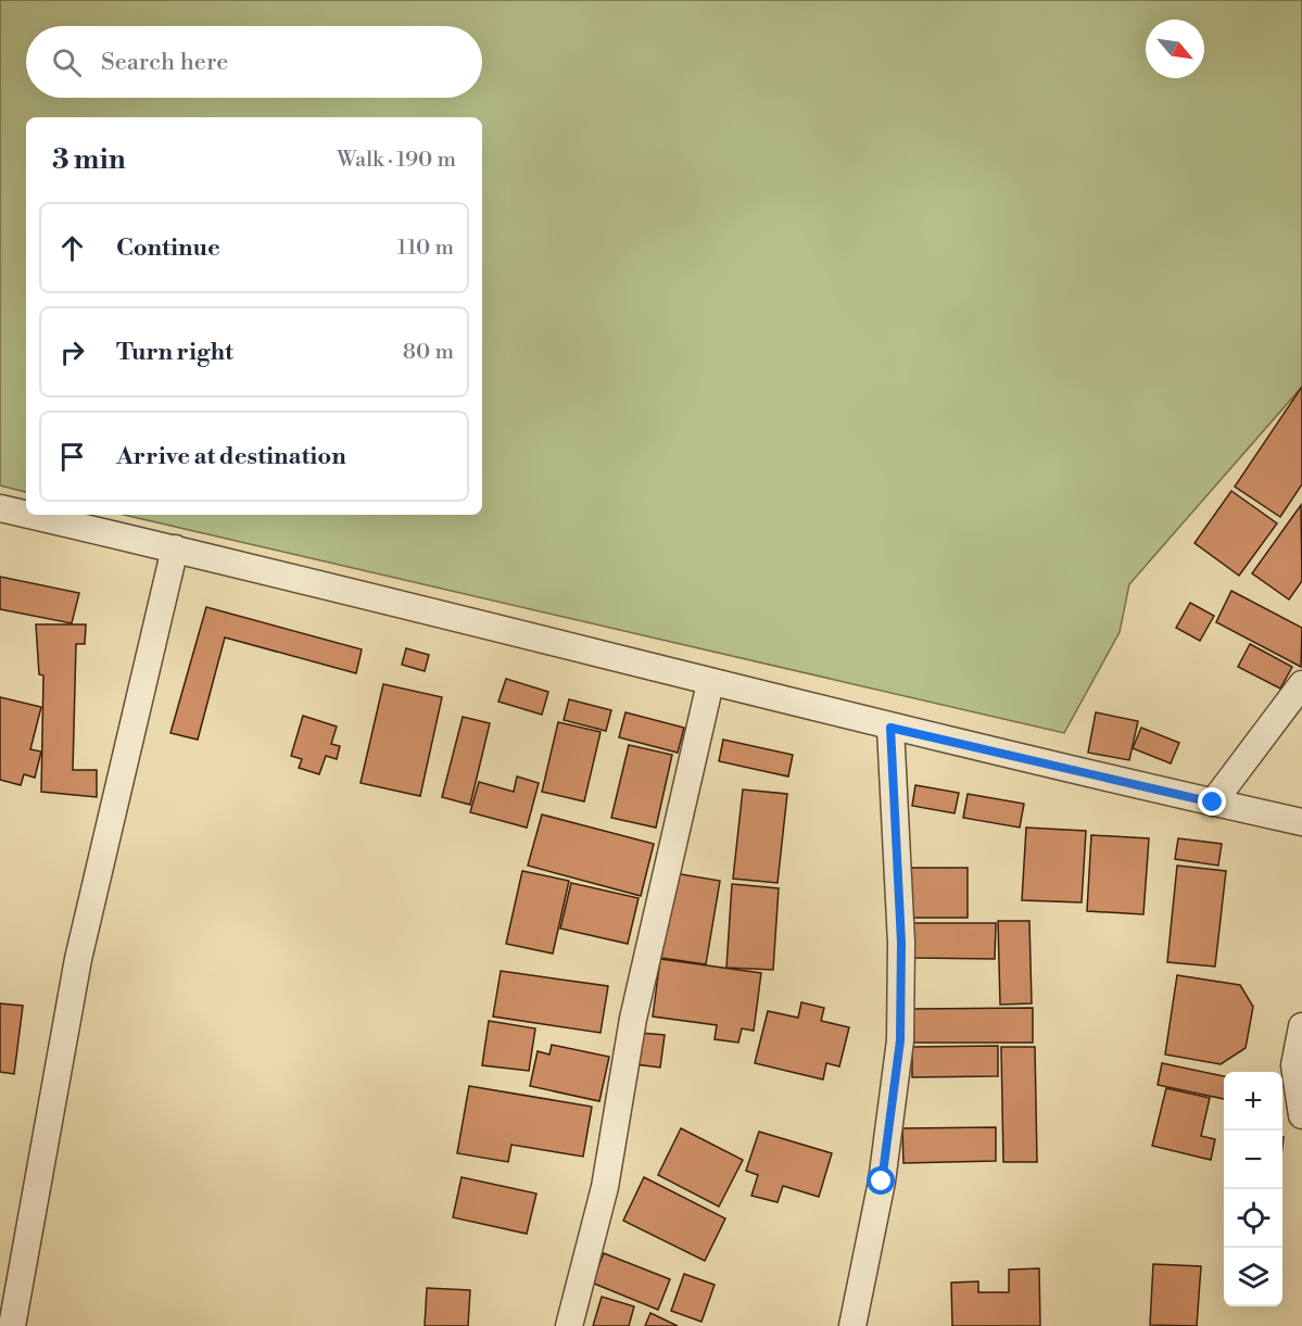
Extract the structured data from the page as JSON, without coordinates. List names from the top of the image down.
{
  "north": "bottom right",
  "page": {
    "search": "Search here",
    "heading": ["3 min", "Walk · 190 m"],
    "list": [
      ["Continue", "110 m"],
      ["Turn right", "80 m"],
      "Arrive at destination"
    ],
    "map_buttons": ["+", "−"]
  }
}
